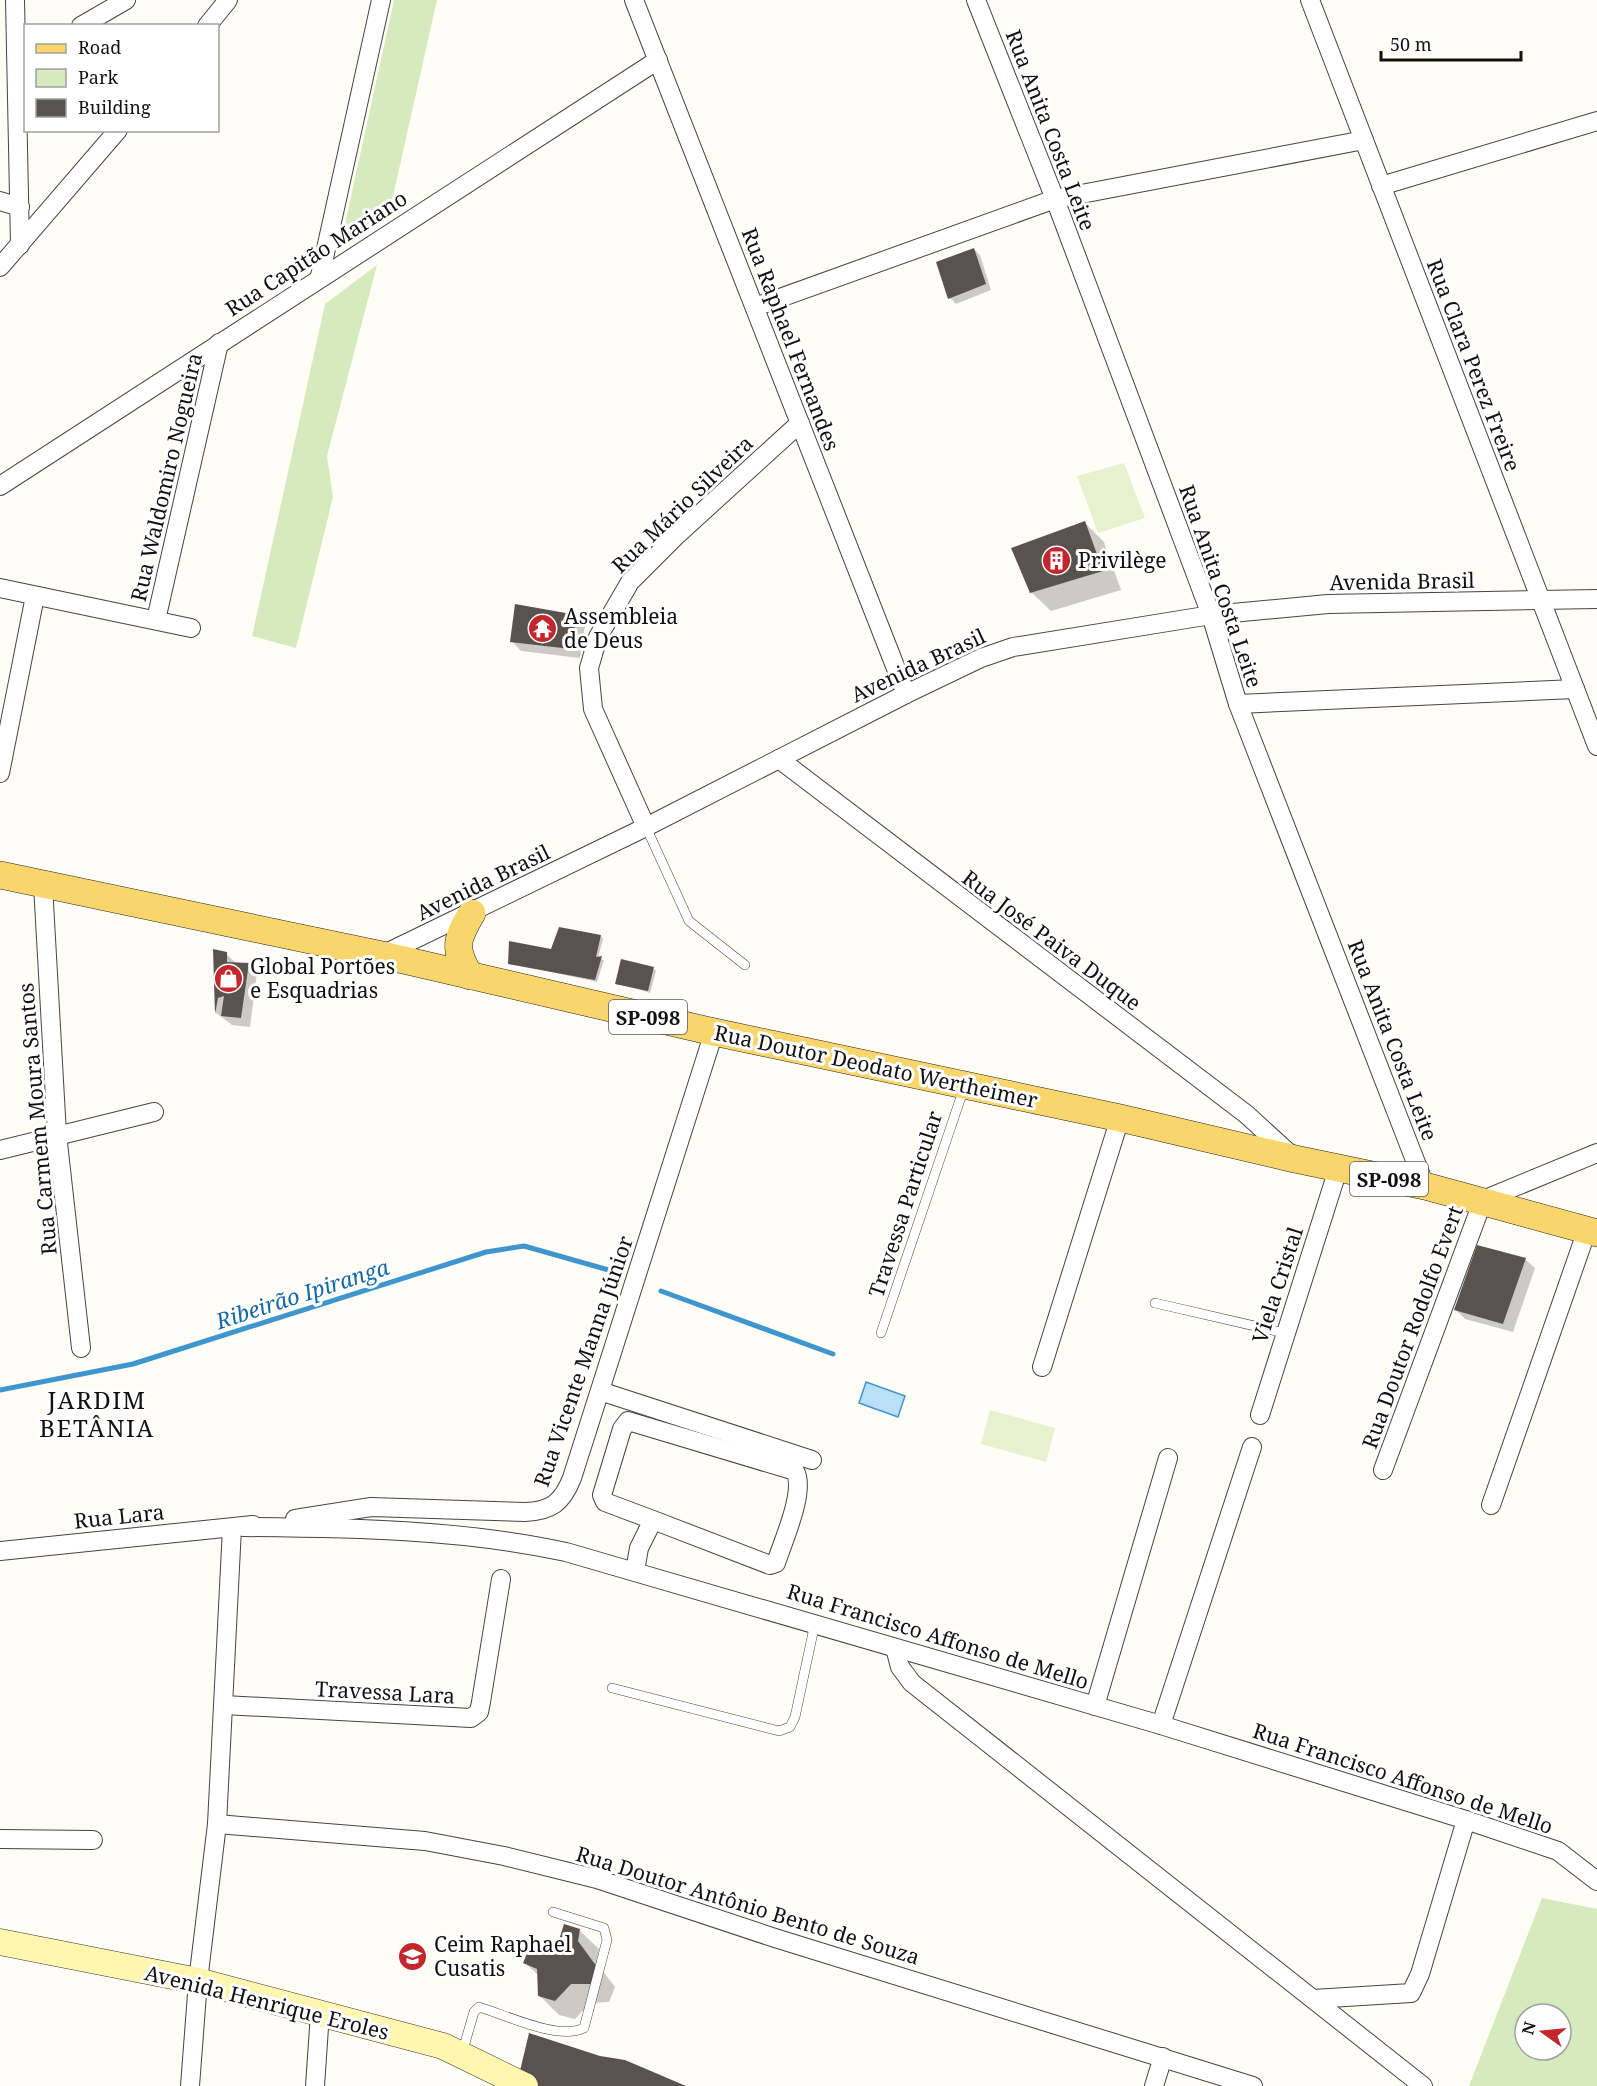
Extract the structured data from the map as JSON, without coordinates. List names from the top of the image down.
{
  "streets": {
    "main road": ["SP-098", "Rua Doutor Deodato Wertheimer", "Avenida Henrique Eroles"],
    "street": [
      "Rua Anita Costa Leite",
      "Rua Capitão Mariano",
      "Rua Raphael Fernandes",
      "Rua Clara Perez Freire",
      "Rua Waldomiro Nogueira",
      "Rua Mário Silveira",
      "Avenida Brasil",
      "Rua José Paiva Duque",
      "Rua Carmem Moura Santos",
      "Viela Cristal",
      "Rua Doutor Rodolfo Evert",
      "Rua Vicente Manna Júnior",
      "Rua Lara",
      "Rua Francisco Affonso de Mello",
      "Travessa Lara",
      "Rua Doutor Antônio Bento de Souza"
    ],
    "lane": ["Travessa Particular"]
  },
  "crossings": [
    ["Rua Anita Costa Leite", "Avenida Brasil"],
    ["Rua Anita Costa Leite", "SP-098"],
    ["Rua Capitão Mariano", "Rua Raphael Fernandes"],
    ["Rua Capitão Mariano", "Rua Waldomiro Nogueira"],
    ["Rua Raphael Fernandes", "Rua Mário Silveira"],
    ["Rua Raphael Fernandes", "Avenida Brasil"],
    ["Rua Clara Perez Freire", "Avenida Brasil"],
    ["Rua Mário Silveira", "Avenida Brasil"],
    ["Avenida Brasil", "Rua José Paiva Duque"],
    ["Avenida Brasil", "Rua Doutor Deodato Wertheimer"],
    ["Rua José Paiva Duque", "SP-098"],
    ["Rua José Paiva Duque", "Rua Doutor Deodato Wertheimer"],
    ["SP-098", "Rua Doutor Deodato Wertheimer"],
    ["SP-098", "Viela Cristal"],
    ["SP-098", "Rua Doutor Rodolfo Evert"],
    ["Rua Doutor Deodato Wertheimer", "Rua Carmem Moura Santos"],
    ["Rua Doutor Deodato Wertheimer", "Travessa Particular"],
    ["Rua Doutor Deodato Wertheimer", "Rua Vicente Manna Júnior"],
    ["Rua Vicente Manna Júnior", "Rua Lara"],
    ["Rua Vicente Manna Júnior", "Rua Francisco Affonso de Mello"],
    ["Rua Lara", "Rua Francisco Affonso de Mello"]
  ],
  "districts": ["JARDIM BETÂNIA"],
  "water": ["Ribeirão Ipiranga"],
  "places": {
    "building": ["Privilège"],
    "temple": ["Assembleia de Deus"],
    "shop": ["Global Portões e Esquadrias"],
    "school or university": ["Ceim Raphael Cusatis"]
  },
  "legend": ["Road", "Park", "Building"],
  "scale_bar": "50 m",
  "north": "left"
}
